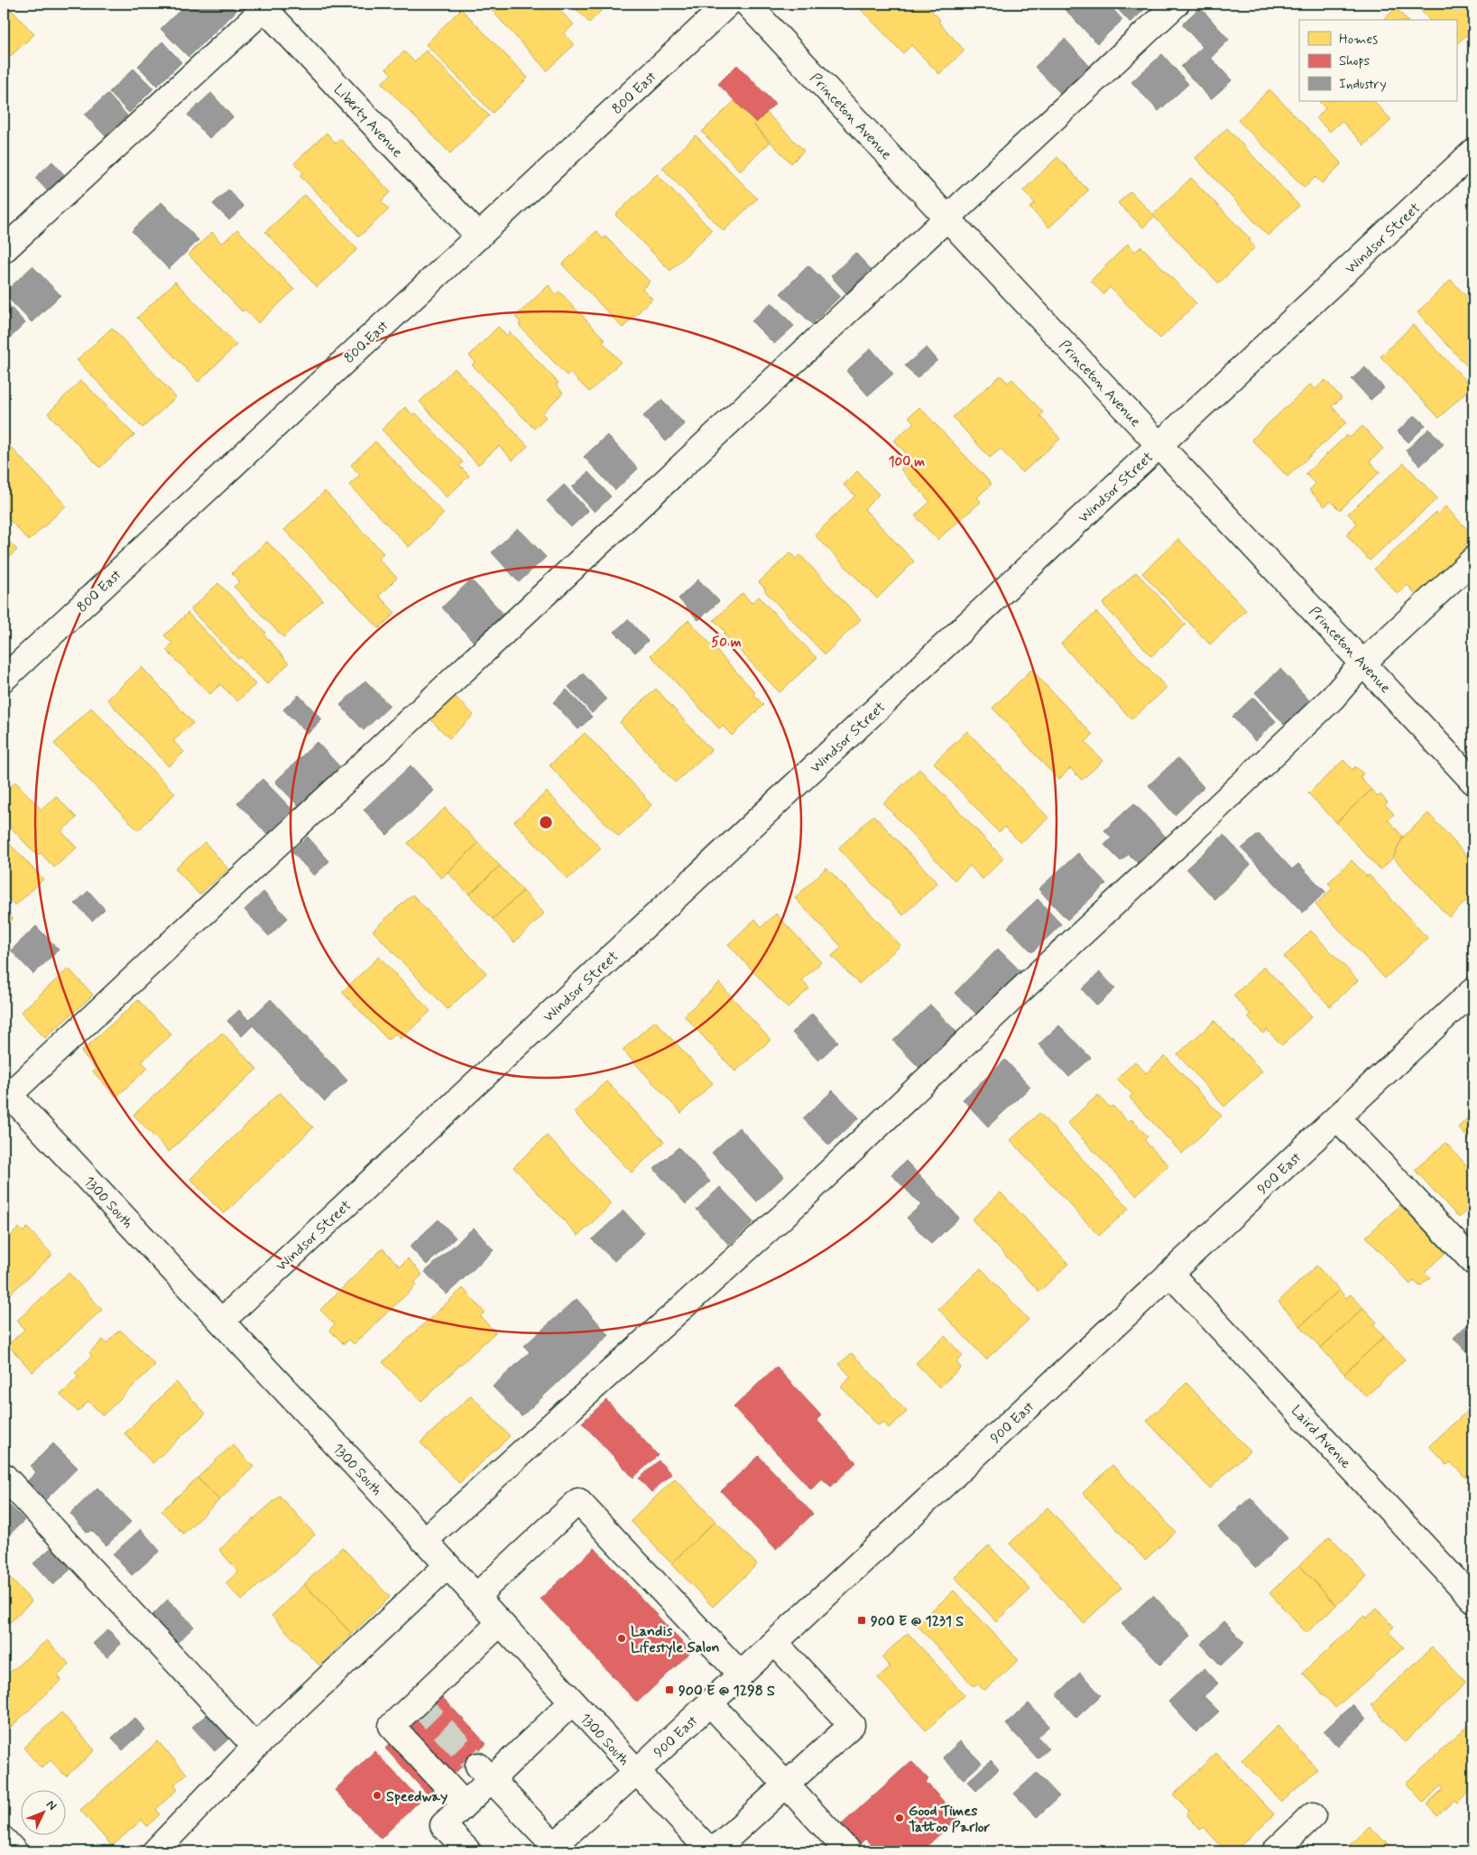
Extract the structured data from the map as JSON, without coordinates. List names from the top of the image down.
{
  "streets": {
    "street": [
      "800 East",
      "Princeton Avenue",
      "Liberty Avenue",
      "Windsor Street",
      "900 East",
      "1300 South",
      "Laird Avenue"
    ]
  },
  "crossings": [
    ["800 East", "Liberty Avenue"],
    ["Princeton Avenue", "Windsor Street"],
    ["Windsor Street", "1300 South"],
    ["900 East", "1300 South"],
    ["900 East", "Laird Avenue"]
  ],
  "places": {
    "transit": ["900 E @ 1231 S", "900 E @ 1298 S"],
    "other": ["Landis Lifestyle Salon", "Speedway", "Good Times Tattoo Parlor"]
  },
  "legend": ["Homes", "Shops", "Industry"],
  "north": "top right",
  "rings": ["100 m", "50 m"]
}
